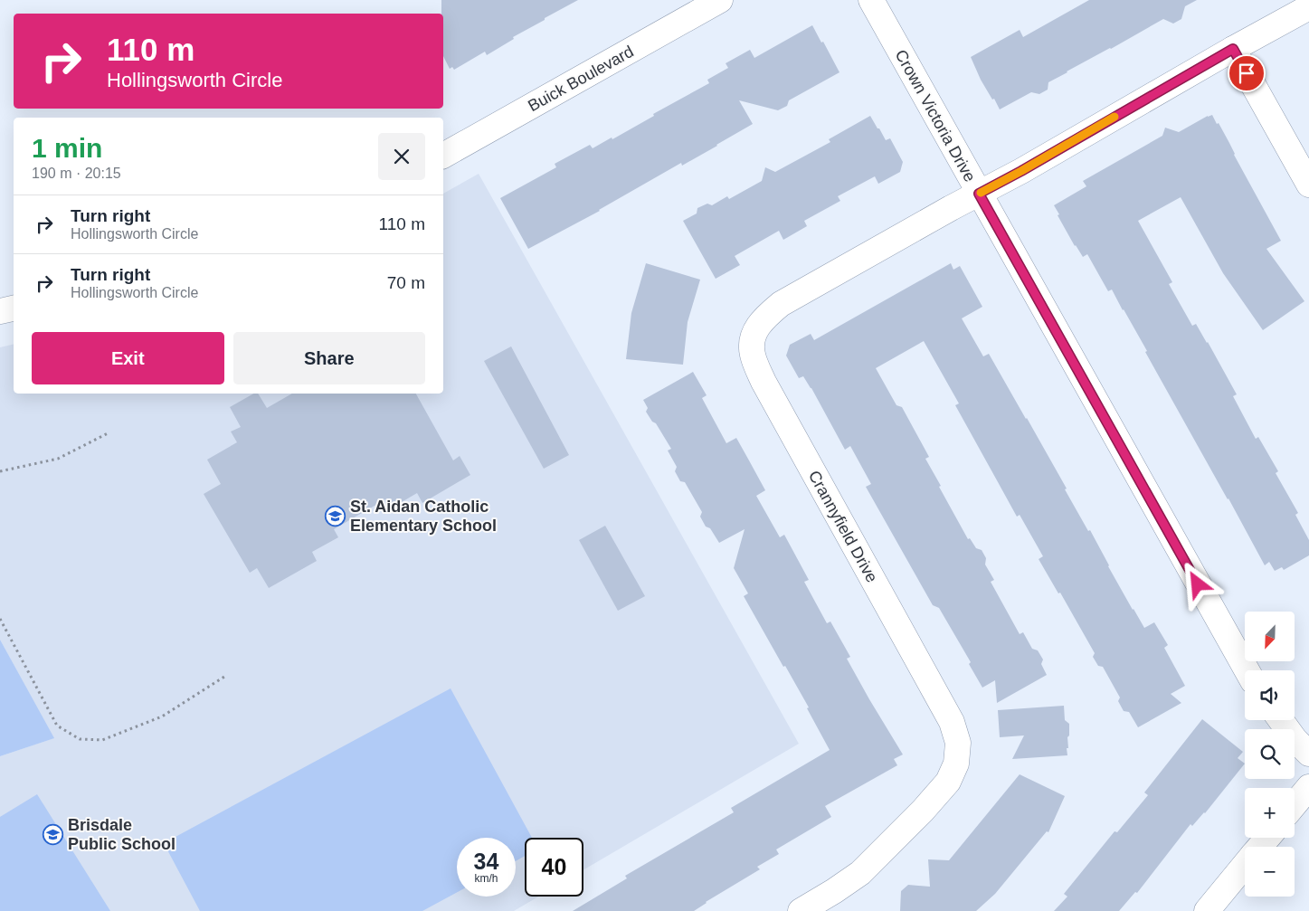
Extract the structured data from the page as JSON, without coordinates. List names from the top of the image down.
{
  "streets": {
    "street": ["Buick Boulevard", "Crown Victoria Drive", "Crannyfield Drive"]
  },
  "crossings": [
    ["Crown Victoria Drive", "Crannyfield Drive"]
  ],
  "places": {
    "school or university": ["St. Aidan Catholic Elementary School", "Brisdale Public School"]
  },
  "north": "bottom left",
  "page": {
    "turn": ["110 m", "Hollingsworth Circle"],
    "heading": ["1 min", "190 m · 20:15"],
    "list": [
      {
        "name": "Turn right",
        "note": "Hollingsworth Circle",
        "value": "110 m"
      },
      {
        "name": "Turn right",
        "note": "Hollingsworth Circle",
        "value": "70 m"
      }
    ],
    "buttons": ["Exit", "Share"],
    "map_buttons": ["+", "−"],
    "speed": "34 km/h",
    "limit": "40"
  }
}
